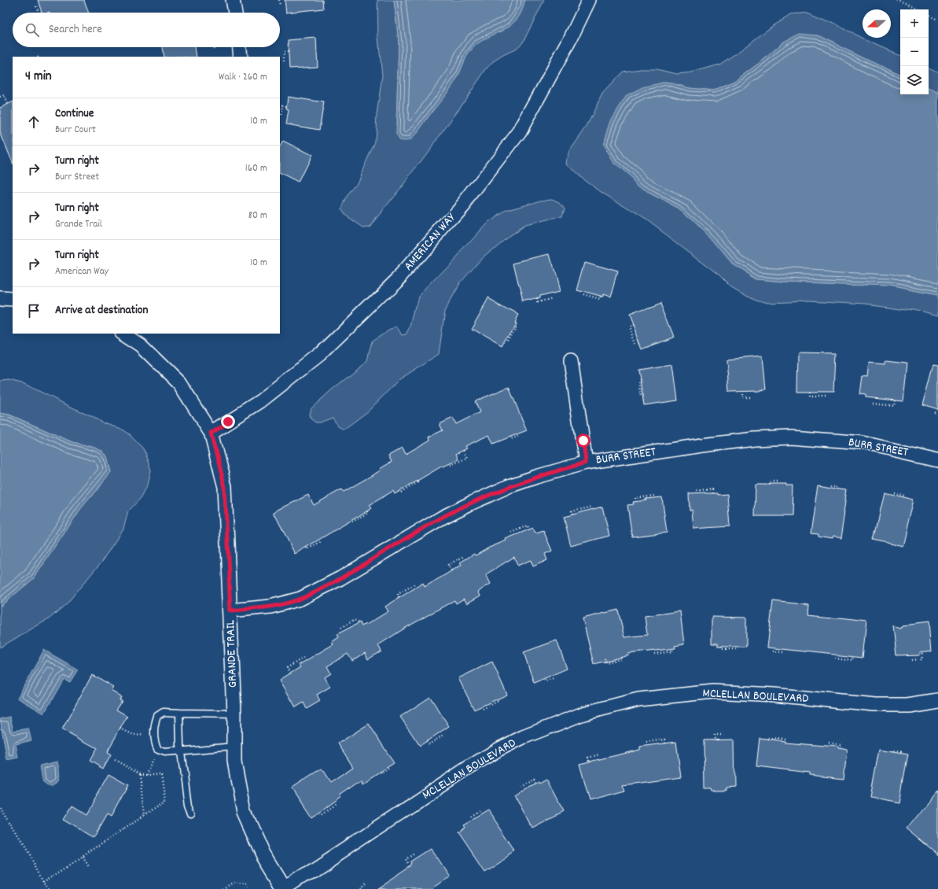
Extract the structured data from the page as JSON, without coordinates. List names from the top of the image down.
{
  "streets": {
    "street": [
      "AMERICAN WAY",
      "BURR STREET",
      "GRANDE TRAIL",
      "MCLELLAN BOULEVARD"
    ]
  },
  "crossings": [
    ["AMERICAN WAY", "GRANDE TRAIL"],
    ["BURR STREET", "GRANDE TRAIL"],
    ["GRANDE TRAIL", "MCLELLAN BOULEVARD"]
  ],
  "north": "left",
  "page": {
    "map_buttons": ["+", "−"],
    "search": "Search here",
    "heading": ["4 min", "Walk · 260 m"],
    "list": [
      ["Continue", "Burr Court", "10 m"],
      ["Turn right", "Burr Street", "160 m"],
      ["Turn right", "Grande Trail", "80 m"],
      ["Turn right", "American Way", "10 m"],
      "Arrive at destination"
    ]
  }
}
